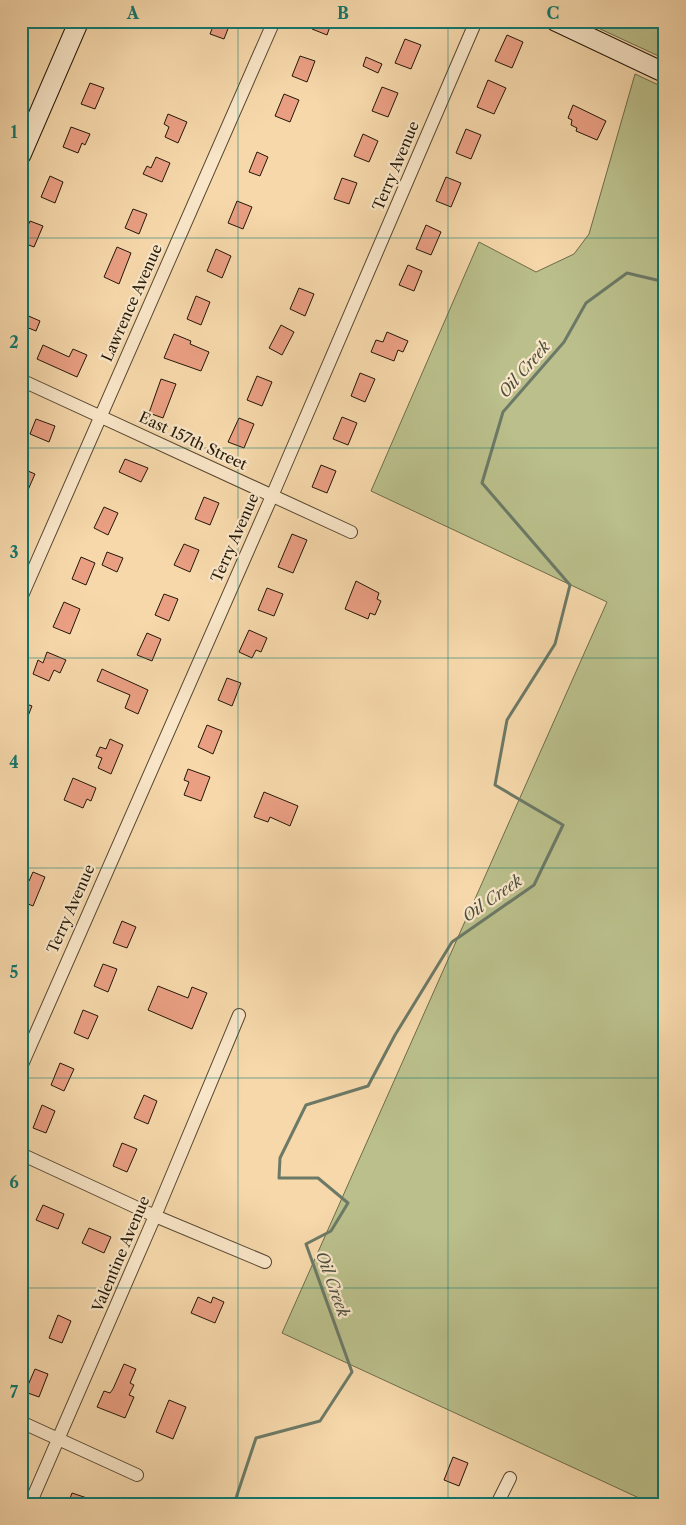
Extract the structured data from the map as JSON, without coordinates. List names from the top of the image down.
{
  "streets": {
    "street": [
      "Terry Avenue",
      "Lawrence Avenue",
      "East 157th Street",
      "Valentine Avenue"
    ]
  },
  "crossings": [
    ["Terry Avenue", "East 157th Street"],
    ["Lawrence Avenue", "East 157th Street"]
  ],
  "water": ["Oil Creek"],
  "grid": {
    "columns": ["A", "B", "C"],
    "rows": [
      "1",
      "2",
      "3",
      "4",
      "5",
      "6",
      "7"
    ]
  }
}
